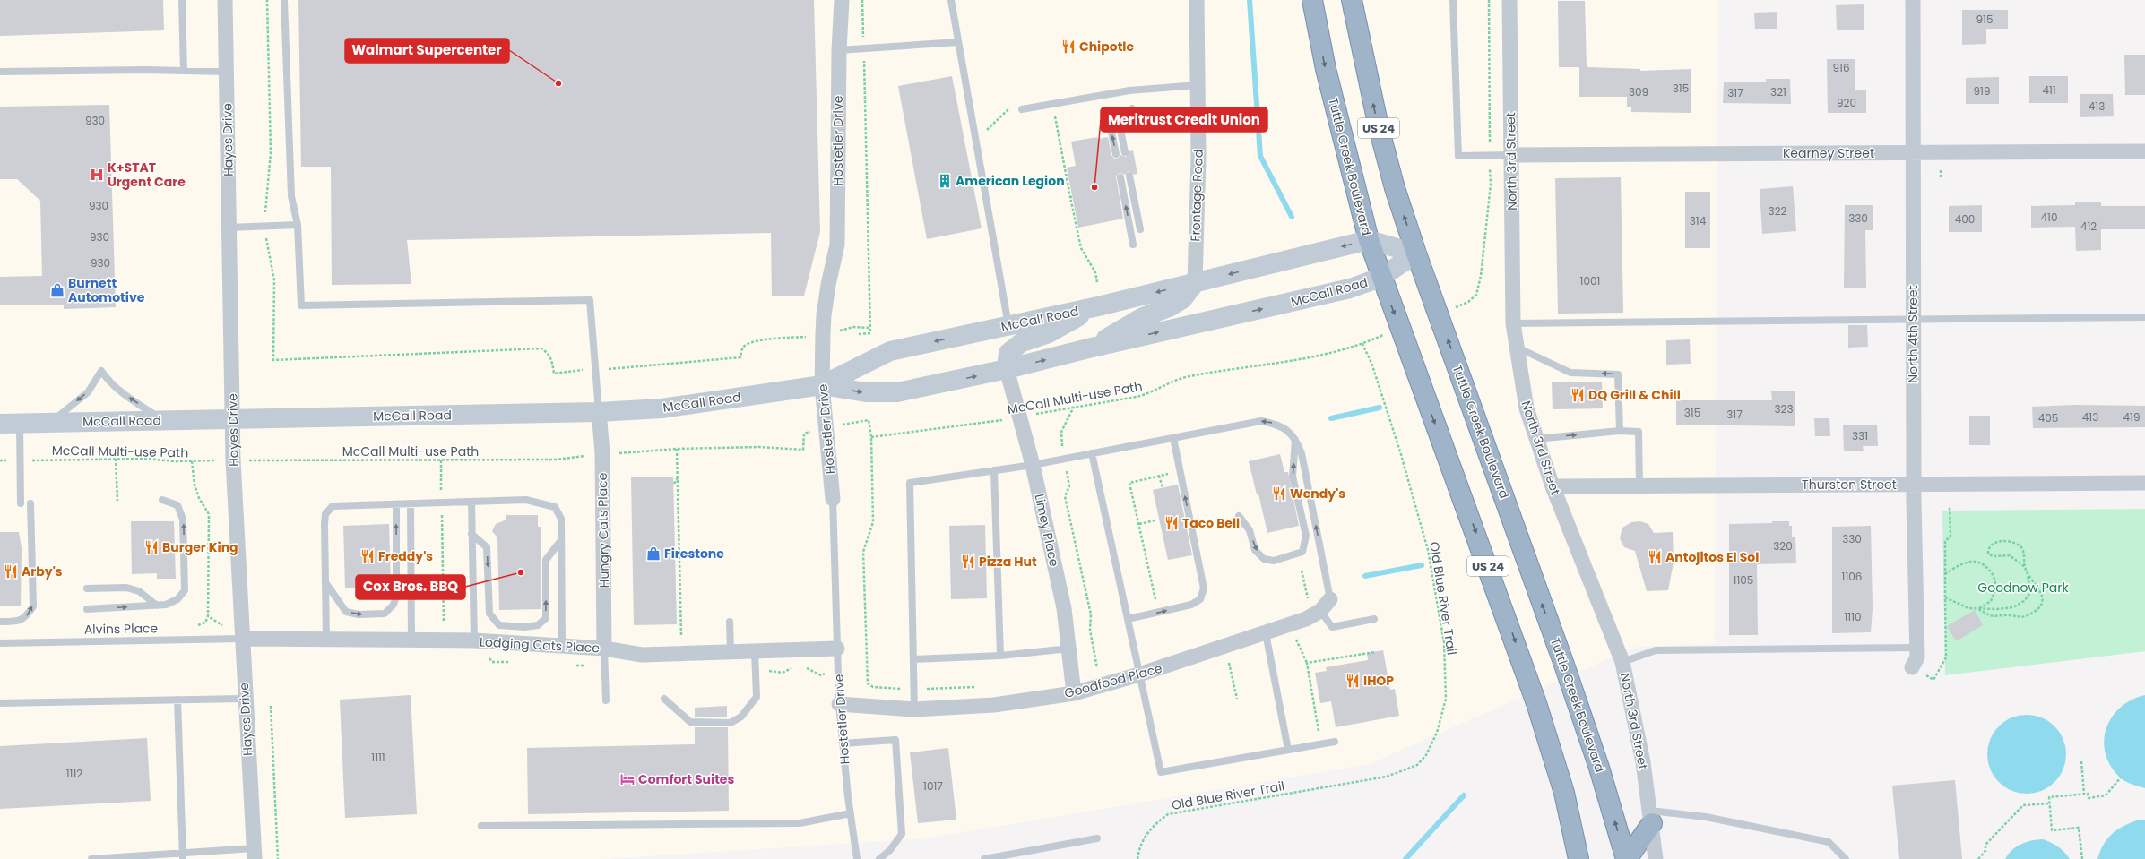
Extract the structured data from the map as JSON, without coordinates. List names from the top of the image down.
{
  "streets": {
    "highway": ["US 24", "Tuttle Creek Boulevard"],
    "main road": ["McCall Road"],
    "street": [
      "Hayes Drive",
      "Hostetler Drive",
      "Kearney Street",
      "North 3rd Street",
      "Frontage Road",
      "North 4th Street",
      "Thurston Street",
      "Hungry Cats Place",
      "Limey Place",
      "Lodging Cats Place",
      "Goodfood Place"
    ],
    "lane": ["Alvins Place"],
    "path": ["McCall Multi-use Path", "Old Blue River Trail"]
  },
  "crossings": [
    ["Hayes Drive", "McCall Road"],
    ["Hayes Drive", "McCall Multi-use Path"],
    ["Hayes Drive", "Alvins Place"],
    ["Hayes Drive", "Lodging Cats Place"],
    ["Hostetler Drive", "McCall Road"],
    ["Hostetler Drive", "Lodging Cats Place"],
    ["Hostetler Drive", "Goodfood Place"],
    ["Kearney Street", "North 3rd Street"],
    ["Kearney Street", "North 4th Street"],
    ["North 3rd Street", "Thurston Street"],
    ["Tuttle Creek Boulevard", "McCall Road"],
    ["Tuttle Creek Boulevard", "McCall Multi-use Path"],
    ["Frontage Road", "McCall Road"],
    ["McCall Road", "Hungry Cats Place"],
    ["McCall Road", "Limey Place"],
    ["North 4th Street", "Thurston Street"],
    ["McCall Multi-use Path", "Hungry Cats Place"],
    ["McCall Multi-use Path", "Limey Place"],
    ["McCall Multi-use Path", "Old Blue River Trail"],
    ["Hungry Cats Place", "Lodging Cats Place"],
    ["Limey Place", "Goodfood Place"],
    ["Alvins Place", "Lodging Cats Place"]
  ],
  "parks": ["Goodnow Park"],
  "places": {
    "restaurant": [
      "Chipotle",
      "DQ Grill & Chill",
      "Wendy's",
      "Taco Bell",
      "Burger King",
      "Freddy's",
      "Antojitos El Sol",
      "Pizza Hut",
      "Arby's",
      "IHOP"
    ],
    "other": ["Walmart Supercenter", "Meritrust Credit Union", "Cox Bros. BBQ"],
    "hospital": ["K+STAT Urgent Care"],
    "building": ["American Legion"],
    "shop": ["Burnett Automotive", "Firestone"],
    "hotel": ["Comfort Suites"]
  },
  "house_numbers": [
    "915",
    "916",
    "315",
    "411",
    "919",
    "309",
    "321",
    "317",
    "920",
    "413",
    "930",
    "930",
    "322",
    "410",
    "330",
    "400",
    "314",
    "412",
    "930",
    "930",
    "1001",
    "323",
    "315",
    "317",
    "413",
    "419",
    "405",
    "331",
    "330",
    "320",
    "1106",
    "1105",
    "1110",
    "1111",
    "1112",
    "1017"
  ]
}
